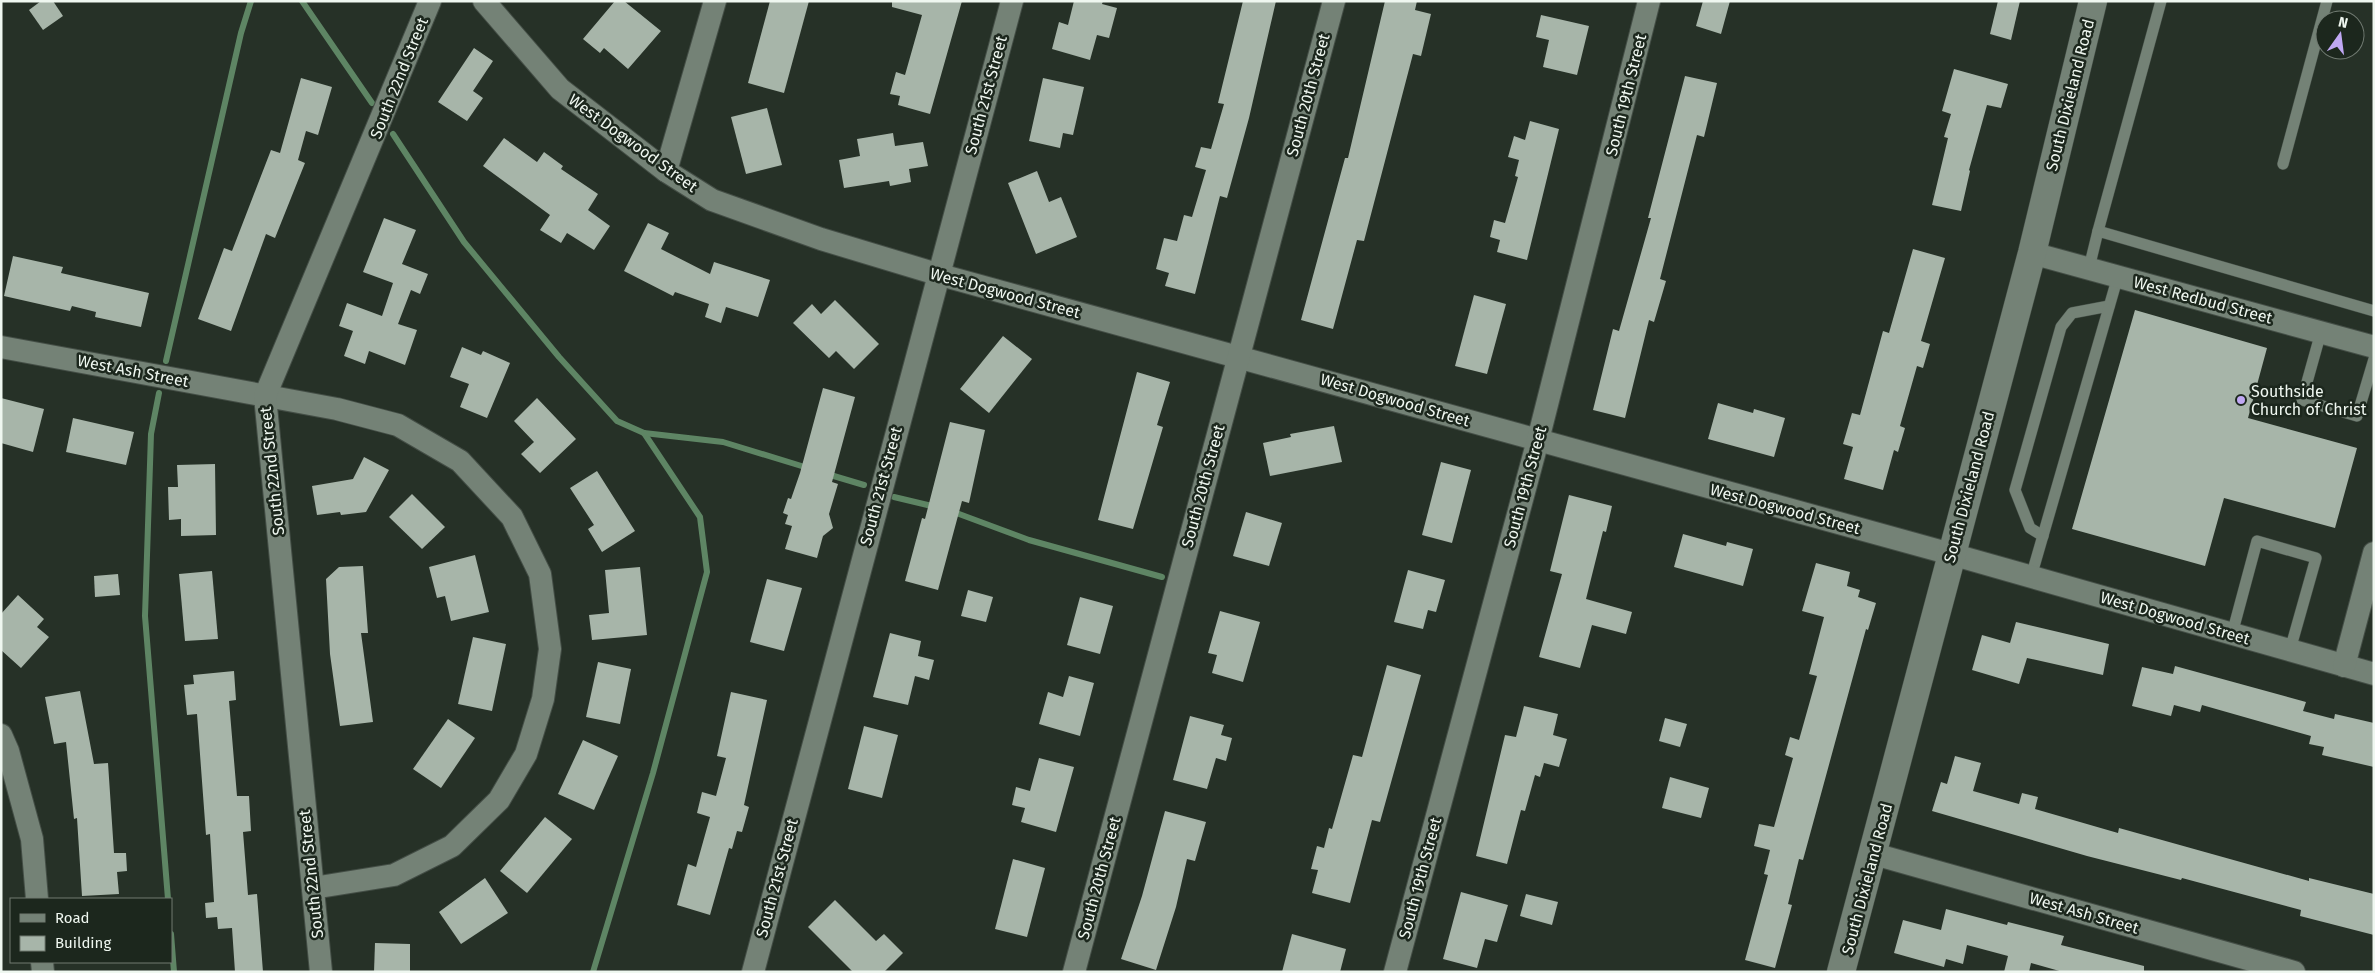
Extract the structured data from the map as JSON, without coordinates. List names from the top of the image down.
{
  "streets": {
    "main road": ["South Dixieland Road"],
    "street": [
      "South 22nd Street",
      "South 21st Street",
      "South 20th Street",
      "South 19th Street",
      "West Dogwood Street",
      "West Redbud Street",
      "West Ash Street"
    ]
  },
  "crossings": [
    ["South 22nd Street", "West Ash Street"],
    ["South 21st Street", "West Dogwood Street"],
    ["South 20th Street", "West Dogwood Street"],
    ["South 19th Street", "West Dogwood Street"],
    ["South Dixieland Road", "West Dogwood Street"],
    ["South Dixieland Road", "West Redbud Street"],
    ["South Dixieland Road", "West Ash Street"]
  ],
  "places": ["Southside Church of Christ"],
  "legend": ["Road", "Building"],
  "north": "top"
}
